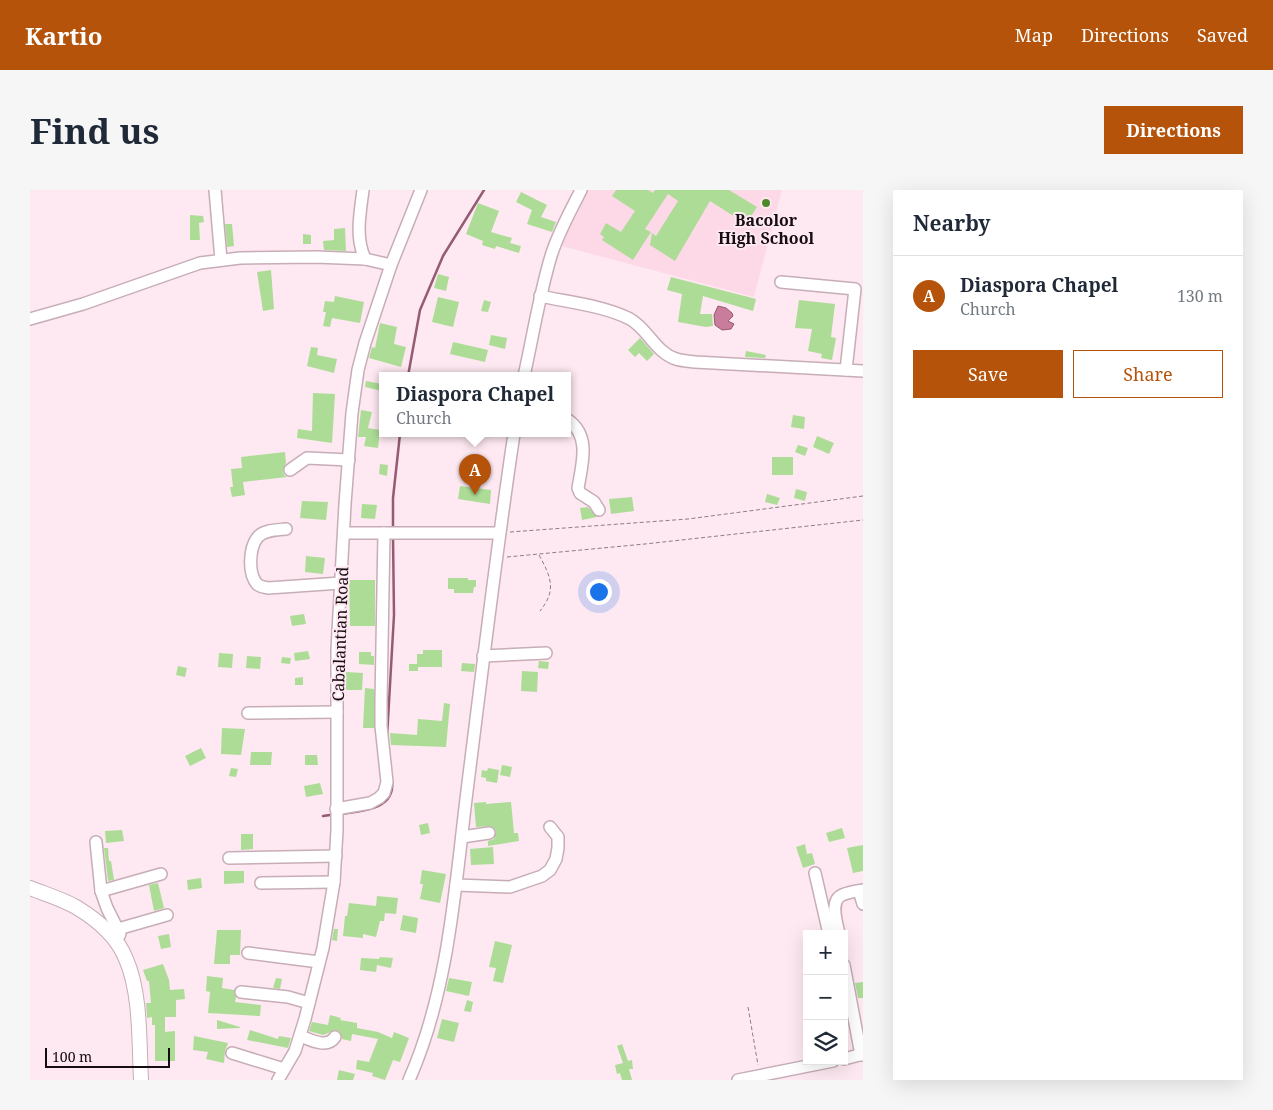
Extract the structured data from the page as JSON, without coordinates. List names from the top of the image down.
{
  "streets": {
    "street": ["Cabalantian Road"]
  },
  "places": ["Bacolor High School"],
  "scale_bar": "100 m",
  "page": {
    "header": "Kartio",
    "nav": ["Map", "Directions", "Saved"],
    "buttons": [
      "Directions",
      ["Save", "Share"]
    ],
    "title": "Find us",
    "heading": "Nearby",
    "list": [
      {
        "mark": "A",
        "name": "Diaspora Chapel",
        "note": "Church",
        "value": "130 m"
      }
    ],
    "popup": ["Diaspora Chapel", "Church"],
    "pins": "A",
    "map_buttons": ["+", "−"],
    "scale": "100 m"
  }
}
